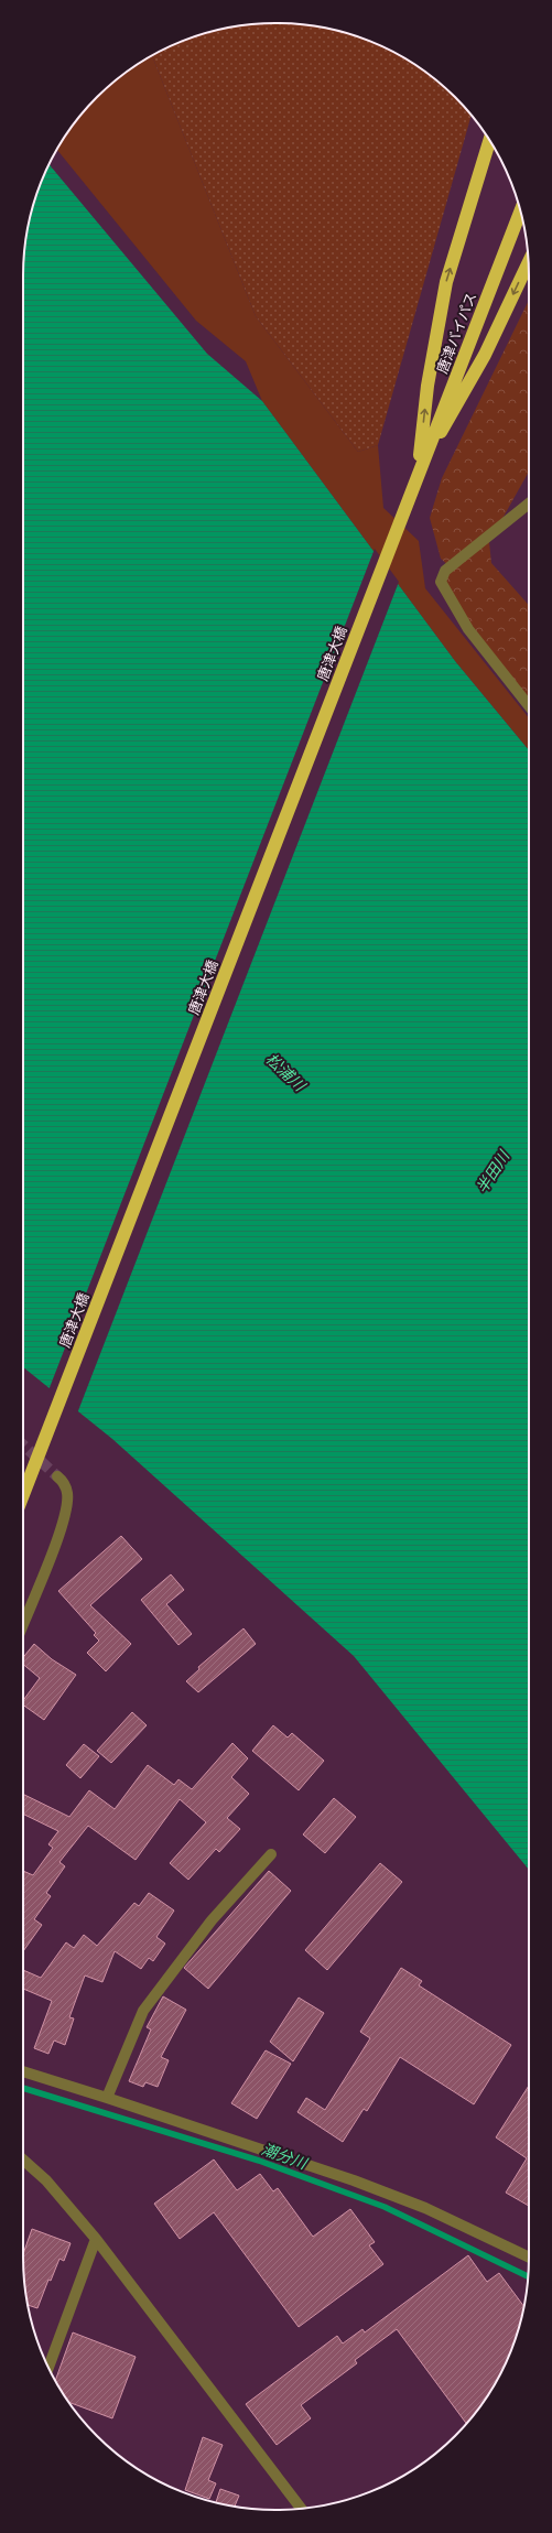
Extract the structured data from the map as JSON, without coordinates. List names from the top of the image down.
{
  "streets": {
    "highway": ["唐津バイパス", "唐津大橋"]
  },
  "crossings": [
    ["唐津バイパス", "唐津大橋"]
  ],
  "water": ["松浦川", "半田川", "潮分川"]
}
